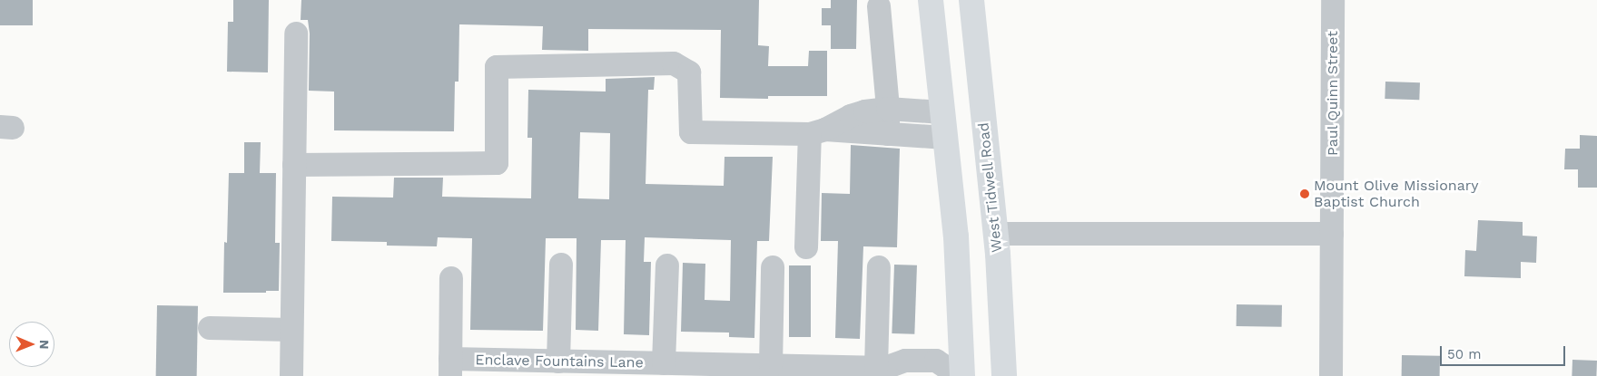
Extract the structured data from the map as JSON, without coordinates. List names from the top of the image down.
{
  "streets": {
    "main road": ["West Tidwell Road"],
    "street": ["Paul Quinn Street", "Enclave Fountains Lane"]
  },
  "places": ["Mount Olive Missionary Baptist Church"],
  "scale_bar": "50 m",
  "north": "right"
}
